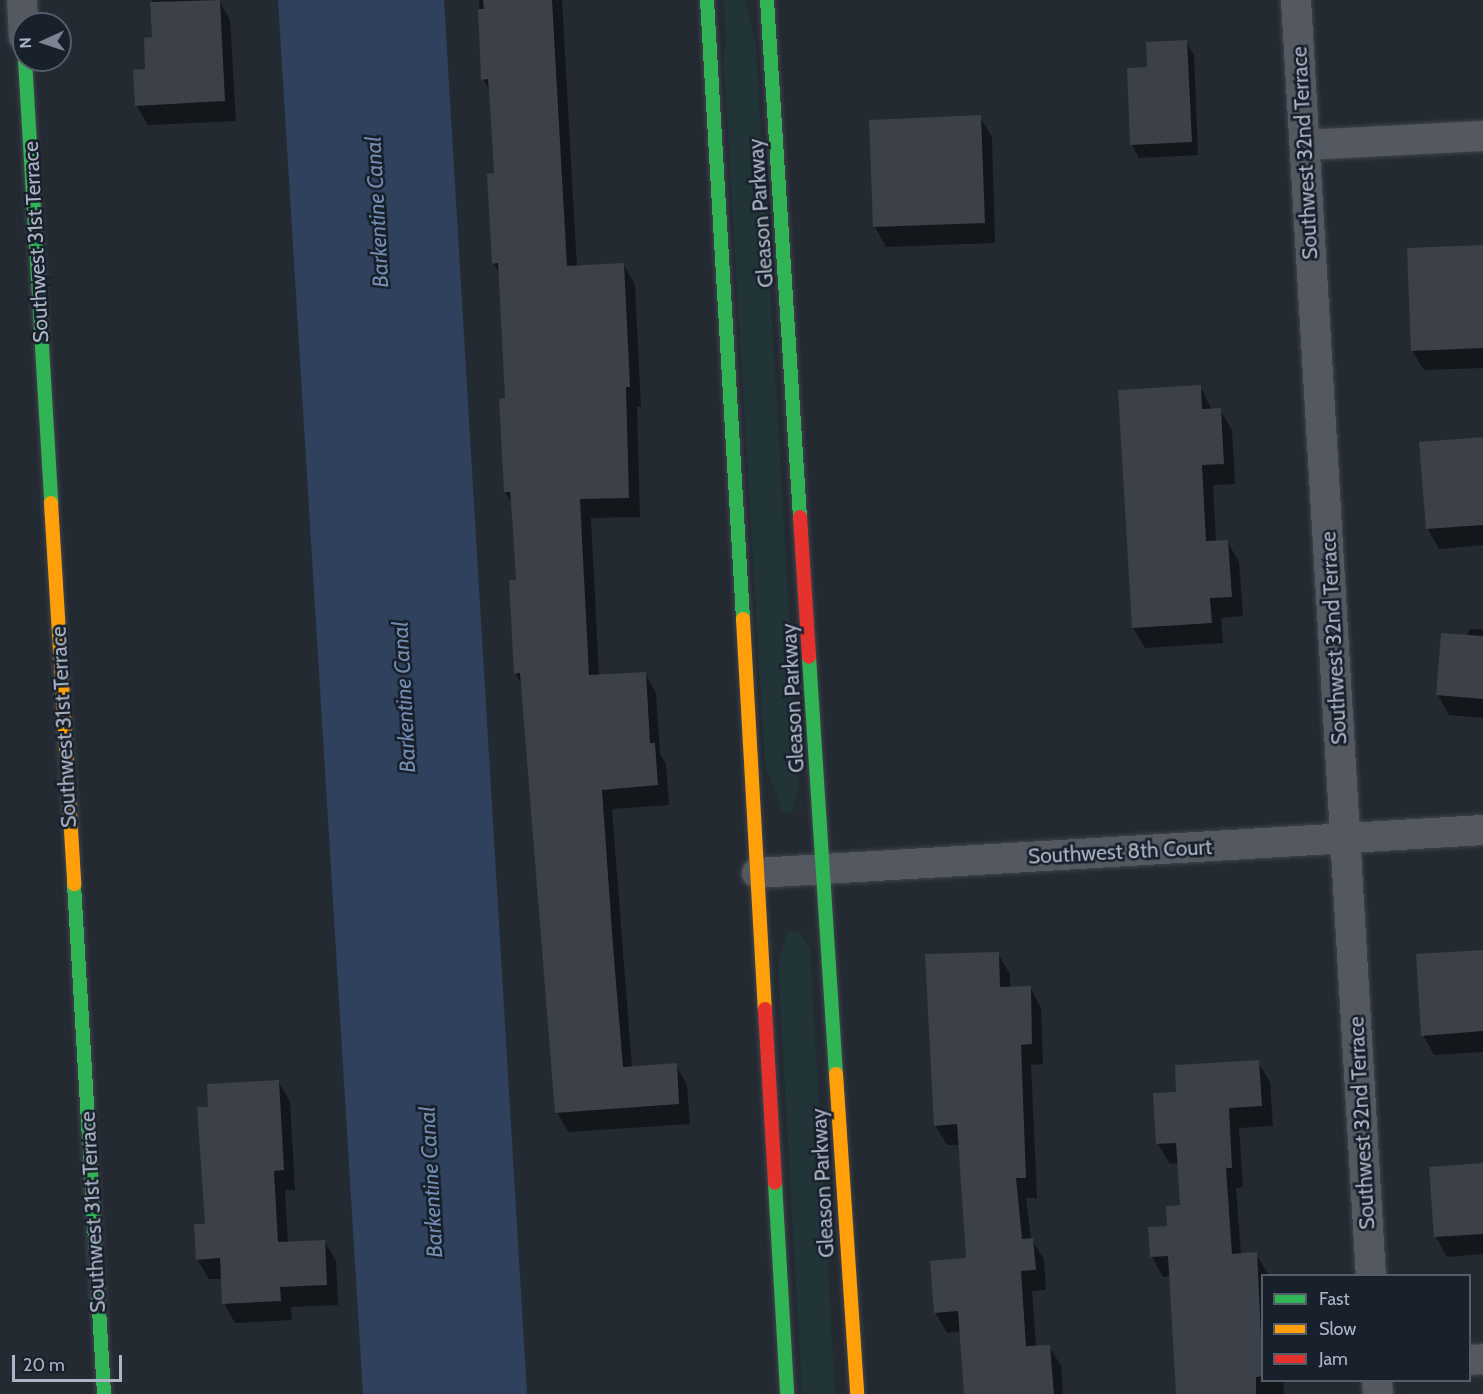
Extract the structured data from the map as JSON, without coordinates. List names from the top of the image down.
{
  "streets": {
    "main road": ["Gleason Parkway", "Southwest 31st Terrace"],
    "street": ["Southwest 32nd Terrace", "Southwest 8th Court"]
  },
  "crossings": [
    ["Southwest 32nd Terrace", "Southwest 8th Court"],
    ["Gleason Parkway", "Southwest 8th Court"]
  ],
  "water": ["Barkentine Canal"],
  "legend": ["Fast", "Slow", "Jam"],
  "scale_bar": "20 m",
  "north": "left"
}
